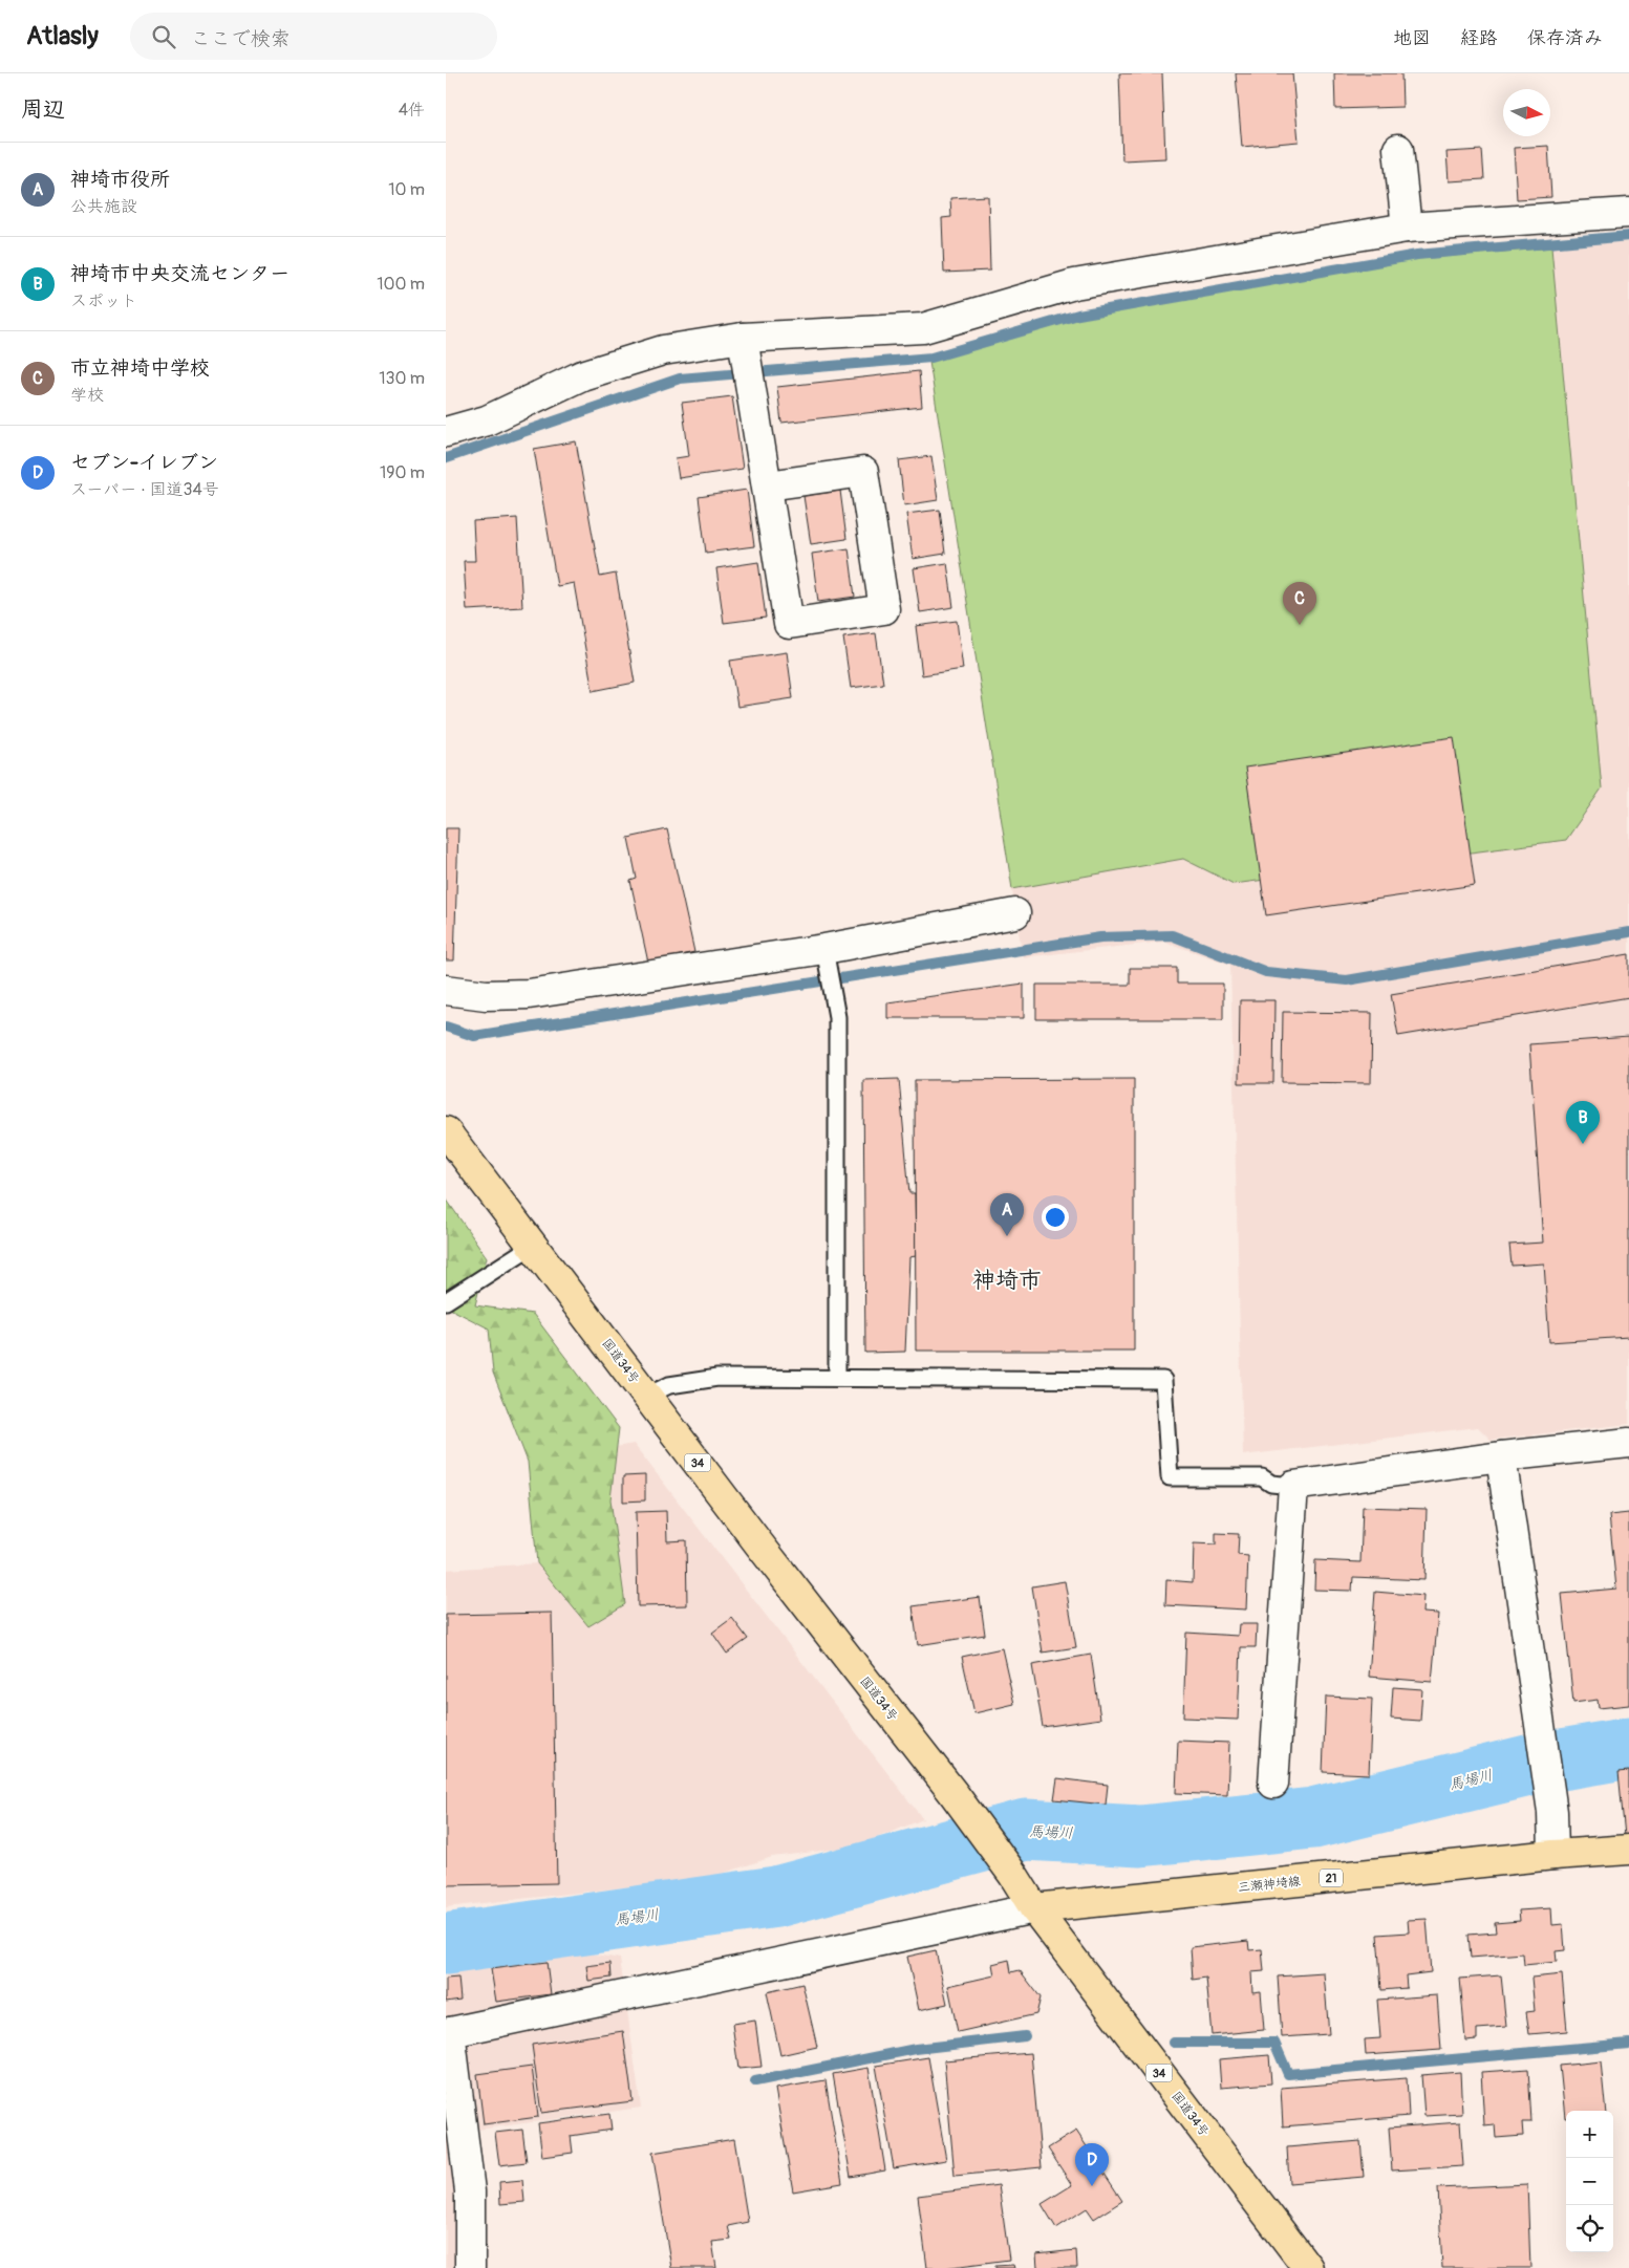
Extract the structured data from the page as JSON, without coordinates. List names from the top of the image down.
{
  "streets": {
    "main road": [
      "国道34号",
      "34",
      "21",
      "三瀬神埼線"
    ]
  },
  "crossings": [
    ["国道34号", "三瀬神埼線"]
  ],
  "districts": ["神埼市"],
  "water": ["馬場川"],
  "north": "right",
  "page": {
    "header": "Atlasly",
    "search": "ここで検索",
    "nav": ["地図", "経路", "保存済み"],
    "heading": ["周辺", "4件"],
    "list": [
      {
        "mark": "A",
        "name": "神埼市役所",
        "note": "公共施設",
        "value": "10 m"
      },
      {
        "mark": "B",
        "name": "神埼市中央交流センター",
        "note": "スポット",
        "value": "100 m"
      },
      {
        "mark": "C",
        "name": "市立神埼中学校",
        "note": "学校",
        "value": "130 m"
      },
      {
        "mark": "D",
        "name": "セブン-イレブン",
        "note": "スーパー · 国道34号",
        "value": "190 m"
      }
    ],
    "pins": [
      "C",
      "B",
      "A",
      "D"
    ],
    "map_buttons": ["+", "−"]
  }
}
